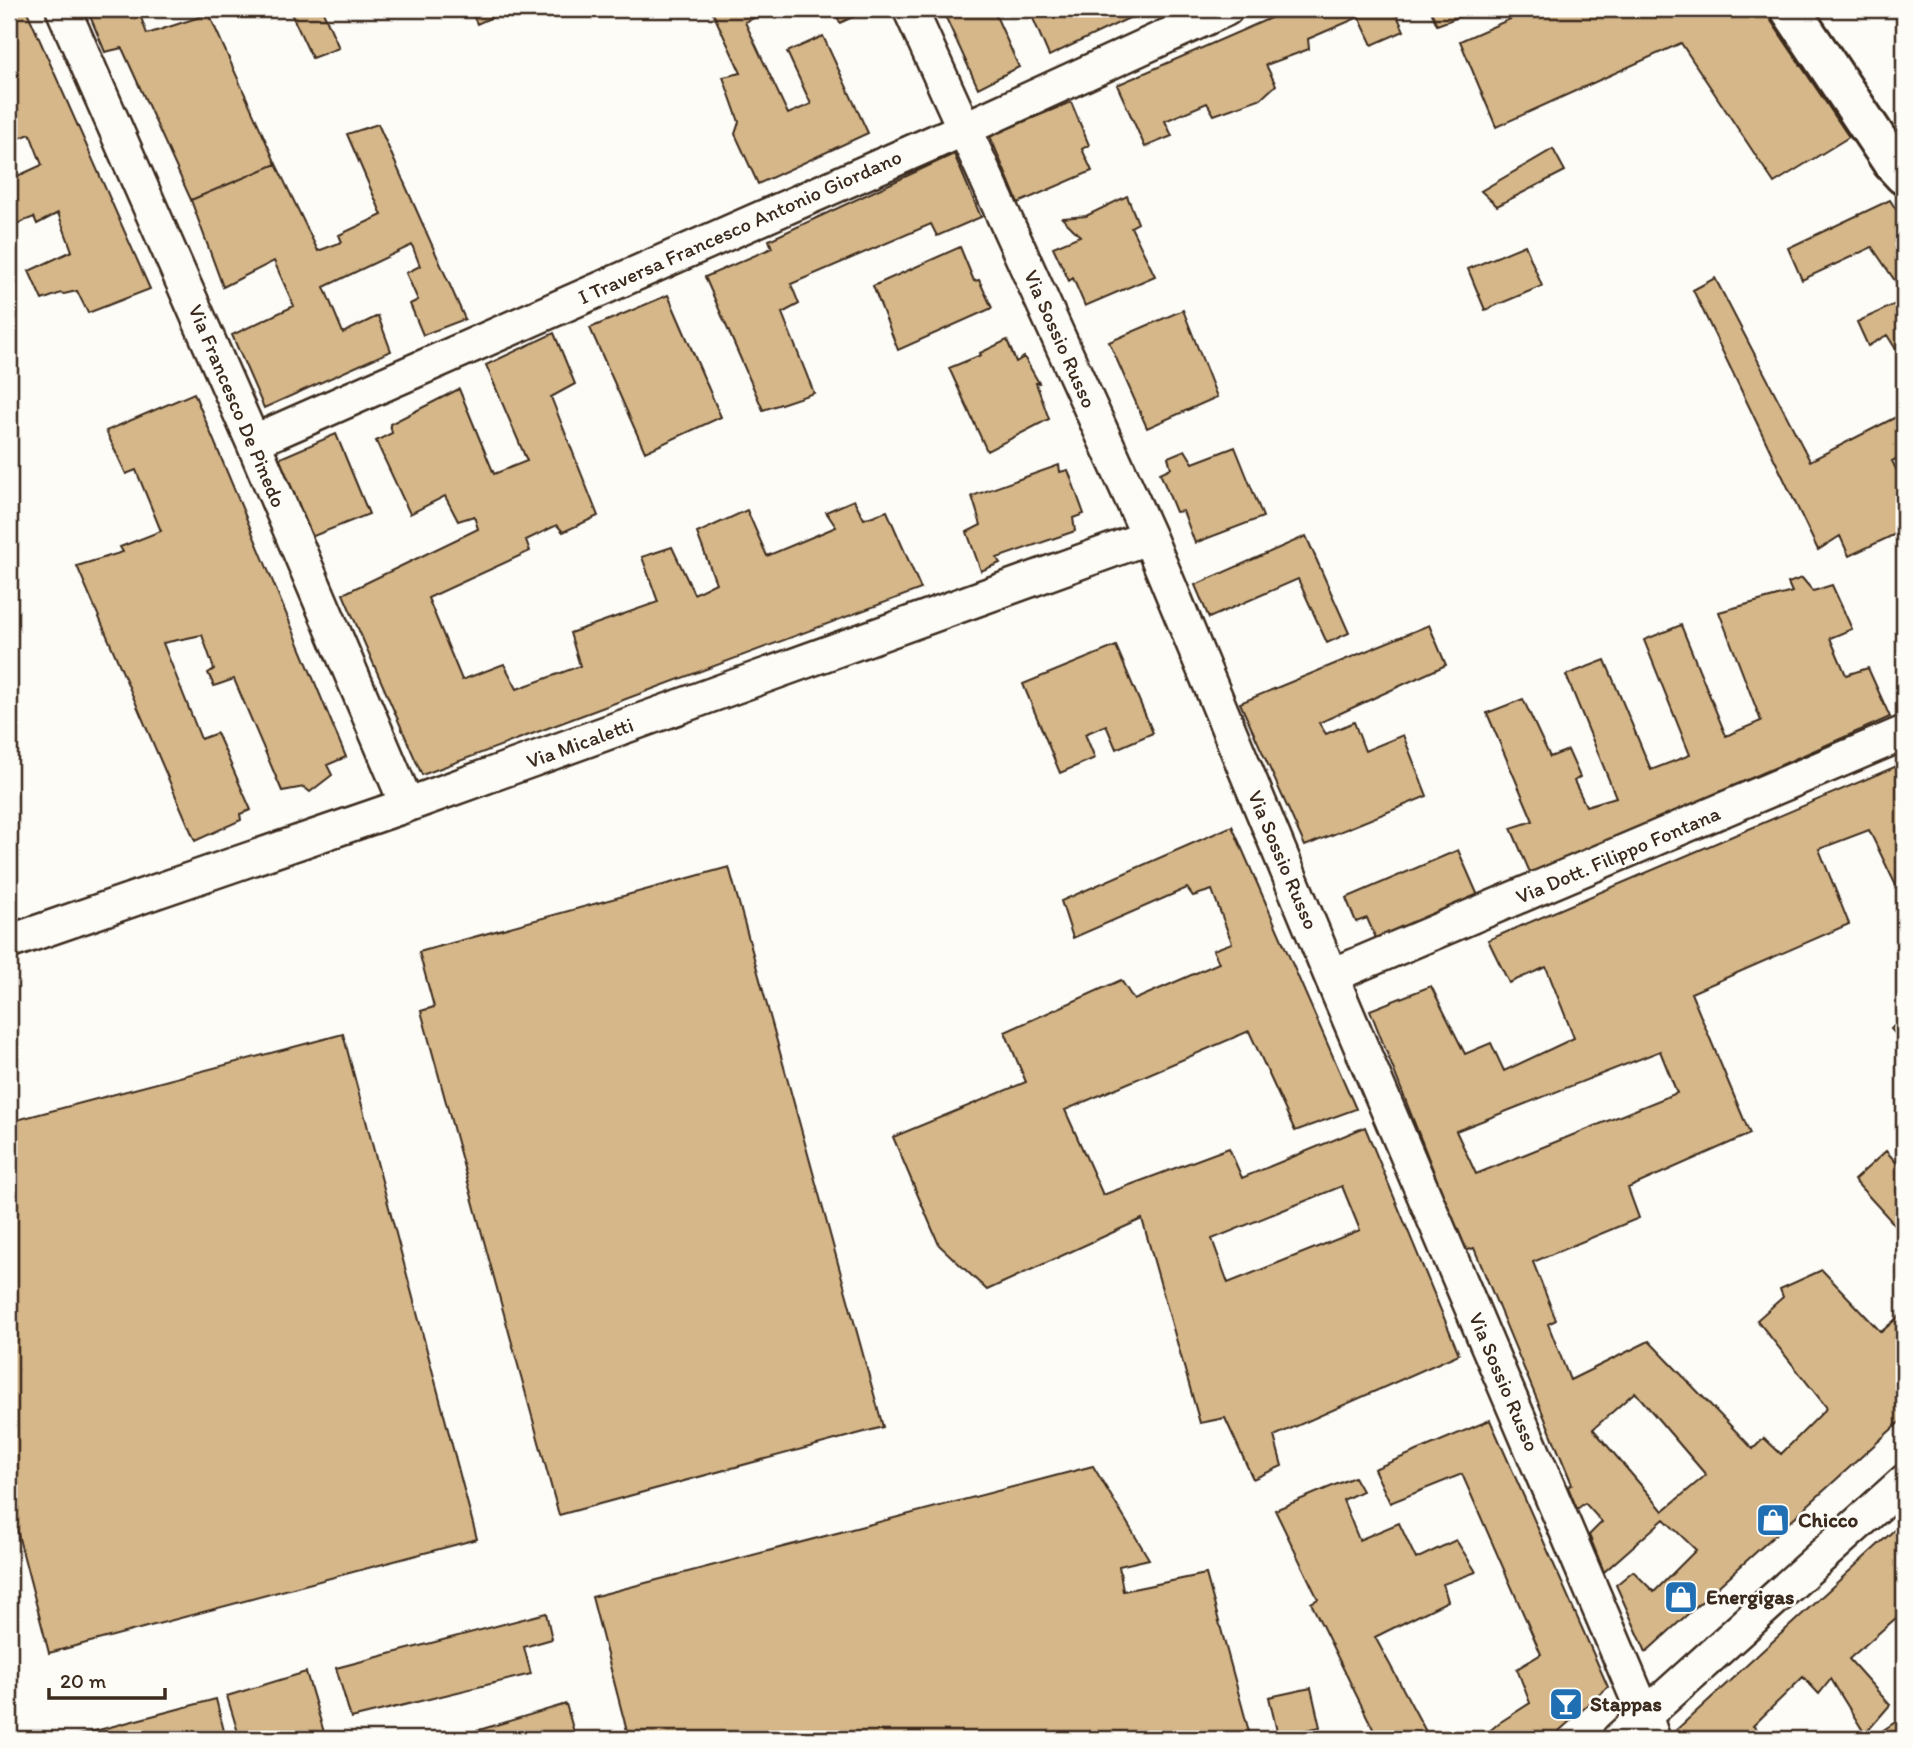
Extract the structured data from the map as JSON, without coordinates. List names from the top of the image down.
{
  "streets": {
    "street": [
      "I Traversa Francesco Antonio Giordano",
      "Via Sossio Russo",
      "Via Francesco De Pinedo",
      "Via Micaletti",
      "Via Dott. Filippo Fontana"
    ]
  },
  "crossings": [
    ["I Traversa Francesco Antonio Giordano", "Via Sossio Russo"],
    ["I Traversa Francesco Antonio Giordano", "Via Francesco De Pinedo"],
    ["Via Sossio Russo", "Via Micaletti"],
    ["Via Sossio Russo", "Via Dott. Filippo Fontana"],
    ["Via Francesco De Pinedo", "Via Micaletti"]
  ],
  "places": {
    "shop": ["Chicco", "Energigas"],
    "bar": ["Stappas"]
  },
  "scale_bar": "20 m"
}
